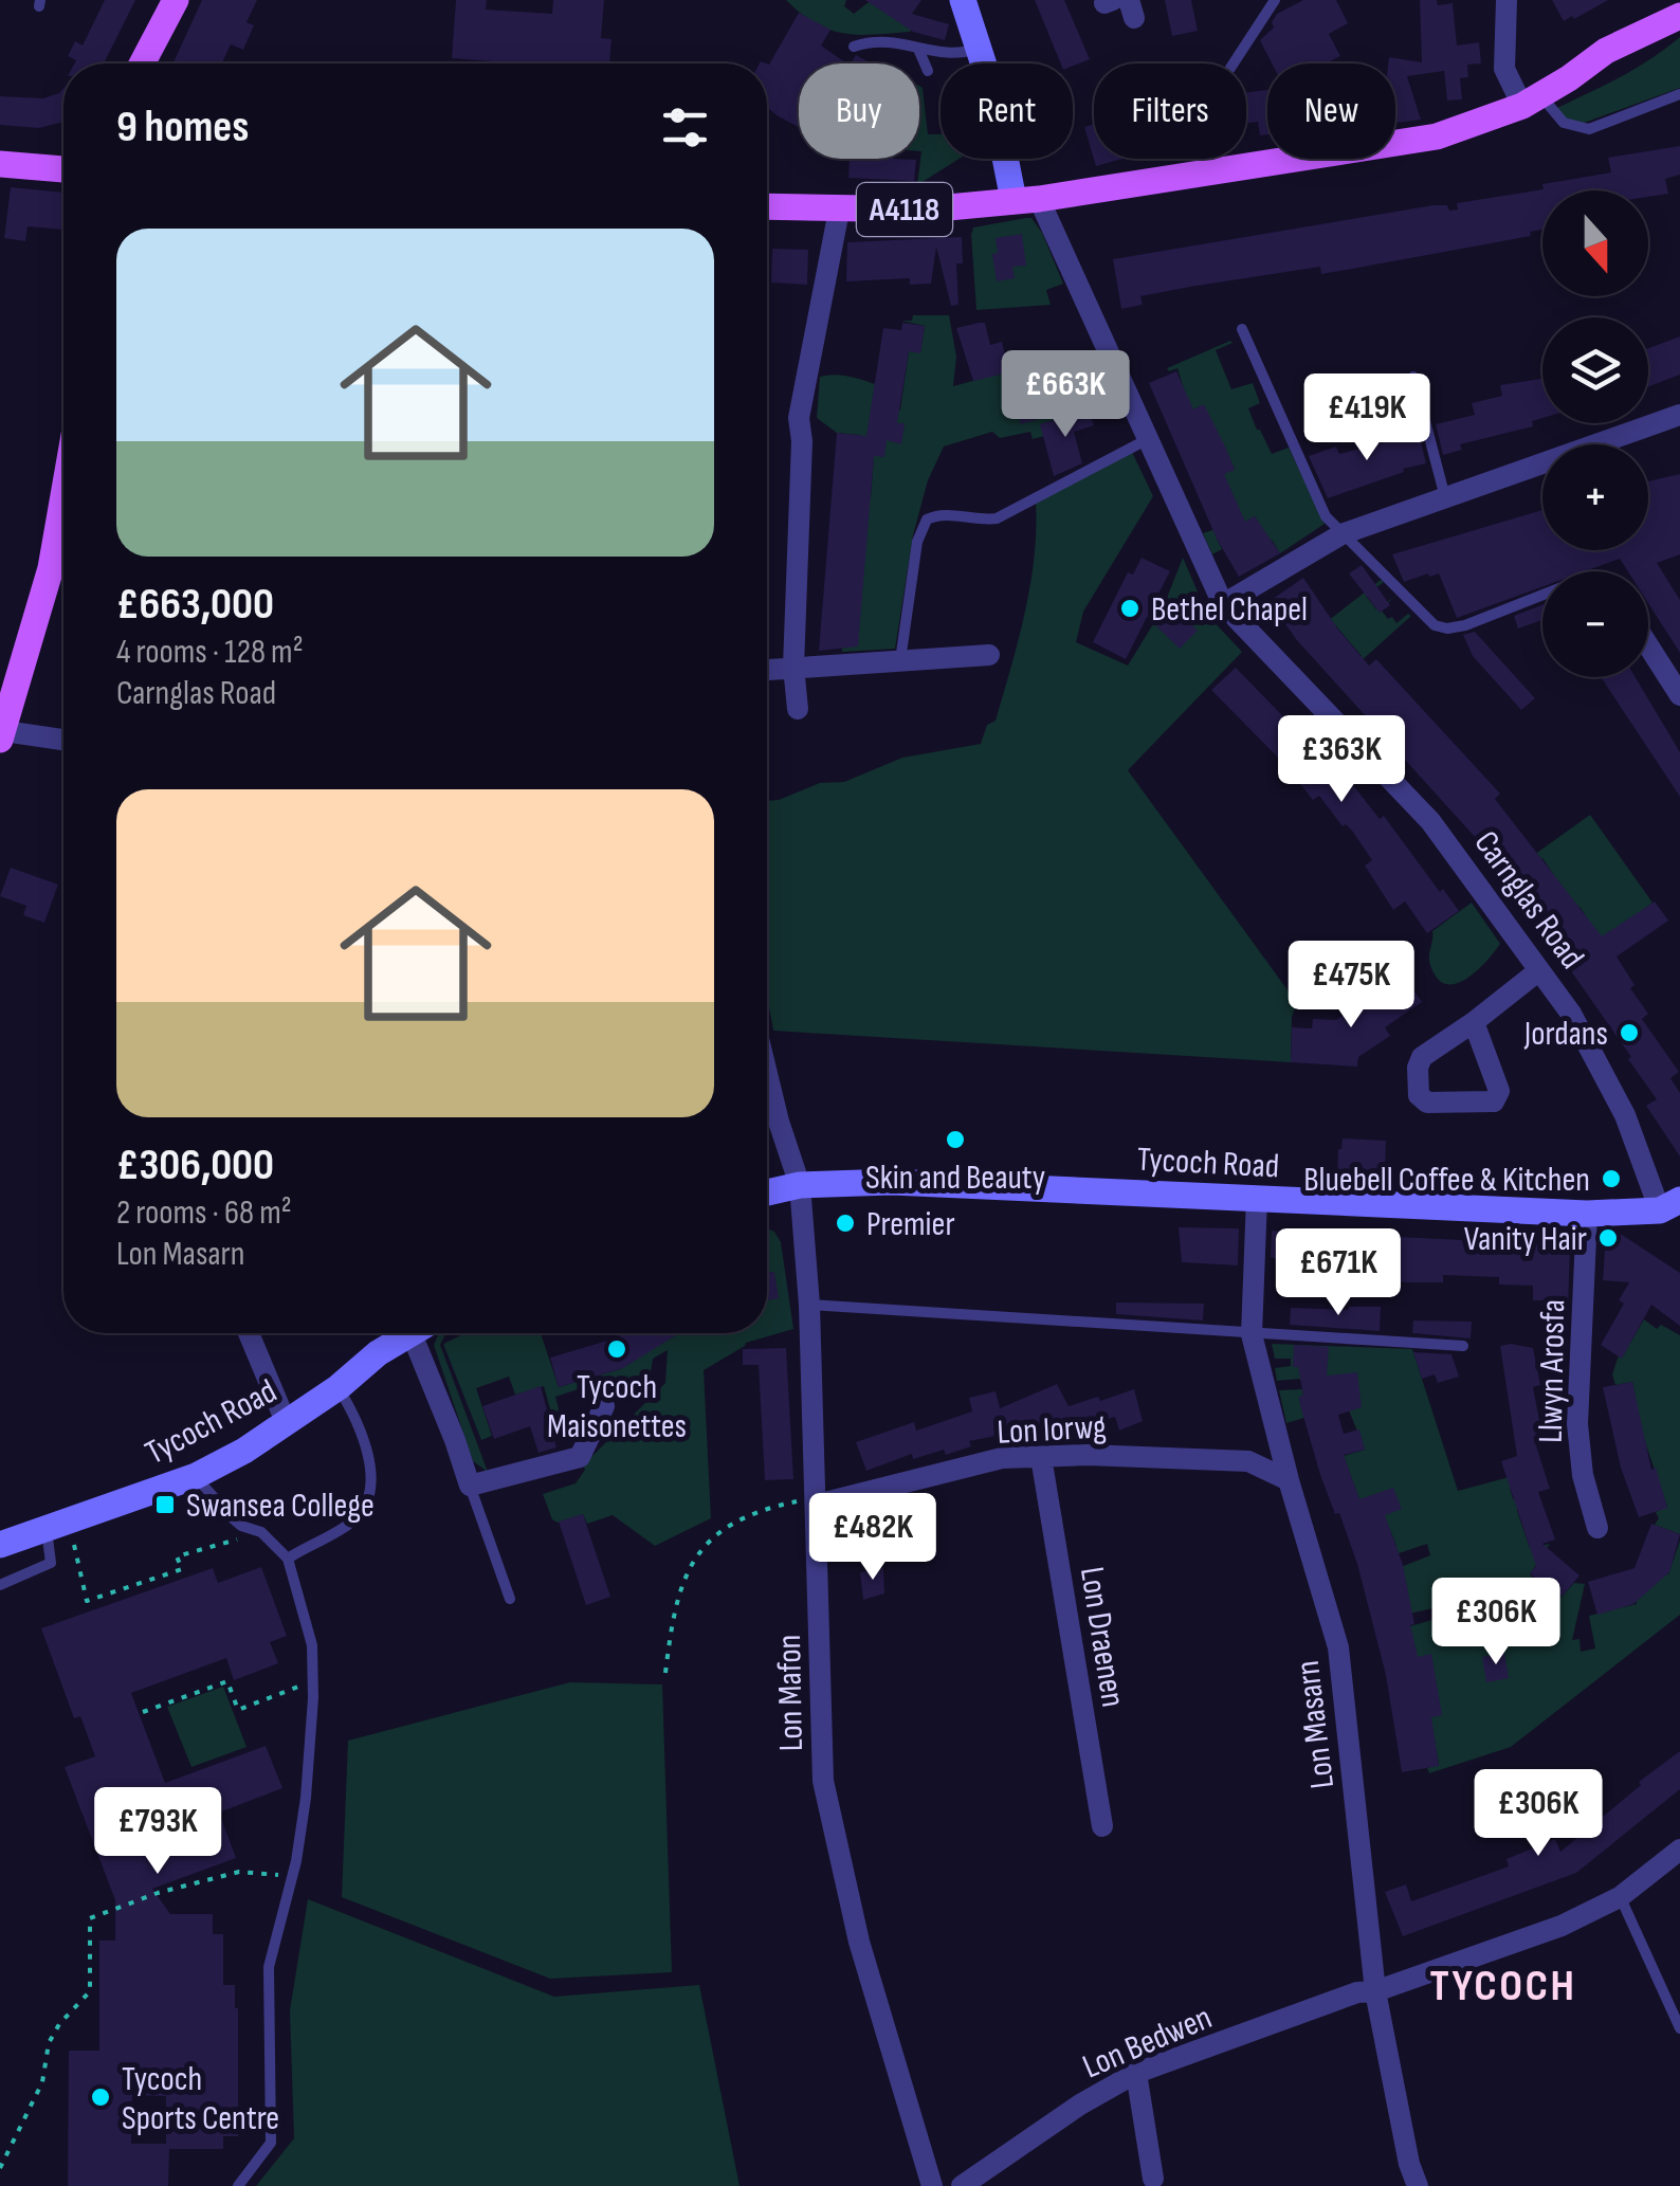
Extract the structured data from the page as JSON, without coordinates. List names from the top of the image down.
{
  "streets": {
    "main road": ["A4118"],
    "street": [
      "Carnglas Road",
      "Tycoch Road",
      "Llwyn Arosfa",
      "Lon Iorwg",
      "Lon Draenen",
      "Lon Mafon",
      "Lon Masarn",
      "Lon Bedwen"
    ]
  },
  "crossings": [
    ["A4118", "Carnglas Road"],
    ["Carnglas Road", "Tycoch Road"],
    ["Tycoch Road", "Llwyn Arosfa"],
    ["Tycoch Road", "Lon Mafon"],
    ["Tycoch Road", "Lon Masarn"],
    ["Lon Iorwg", "Lon Draenen"],
    ["Lon Iorwg", "Lon Mafon"],
    ["Lon Iorwg", "Lon Masarn"],
    ["Lon Masarn", "Lon Bedwen"]
  ],
  "districts": ["TYCOCH"],
  "places": {
    "other": [
      "Bethel Chapel",
      "Jordans",
      "Skin and Beauty",
      "Bluebell Coffee & Kitchen",
      "Premier",
      "Vanity Hair",
      "Tycoch Maisonettes",
      "Tycoch Sports Centre"
    ],
    "transit": ["Swansea College"]
  },
  "north": "bottom",
  "page": {
    "chip": [
      "Buy",
      "Rent",
      "Filters",
      "New"
    ],
    "heading": "9 homes",
    "map_buttons": ["+", "−"],
    "list": [
      {
        "name": "£663,000",
        "note": "4 rooms · 128 m² · Carnglas Road"
      },
      {
        "name": "£306,000",
        "note": "2 rooms · 68 m² · Lon Masarn"
      }
    ],
    "price": [
      "£663K",
      "£419K",
      "£363K",
      "£475K",
      "£671K",
      "£482K",
      "£306K",
      "£306K",
      "£793K"
    ]
  }
}
